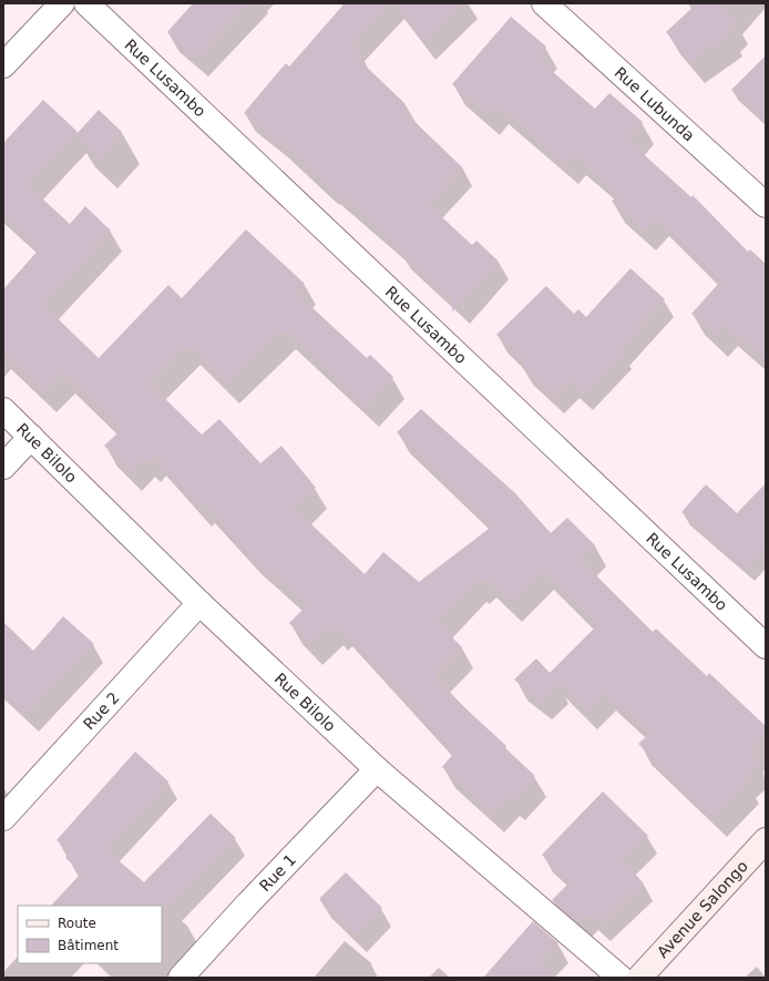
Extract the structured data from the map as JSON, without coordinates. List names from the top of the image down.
{
  "streets": {
    "street": [
      "Rue Lusambo",
      "Rue Lubunda",
      "Rue Bilolo",
      "Rue 2",
      "Rue 1",
      "Avenue Salongo"
    ]
  },
  "crossings": [
    ["Rue Bilolo", "Rue 2"],
    ["Rue Bilolo", "Rue 1"]
  ],
  "legend": ["Route", "Bâtiment"]
}
